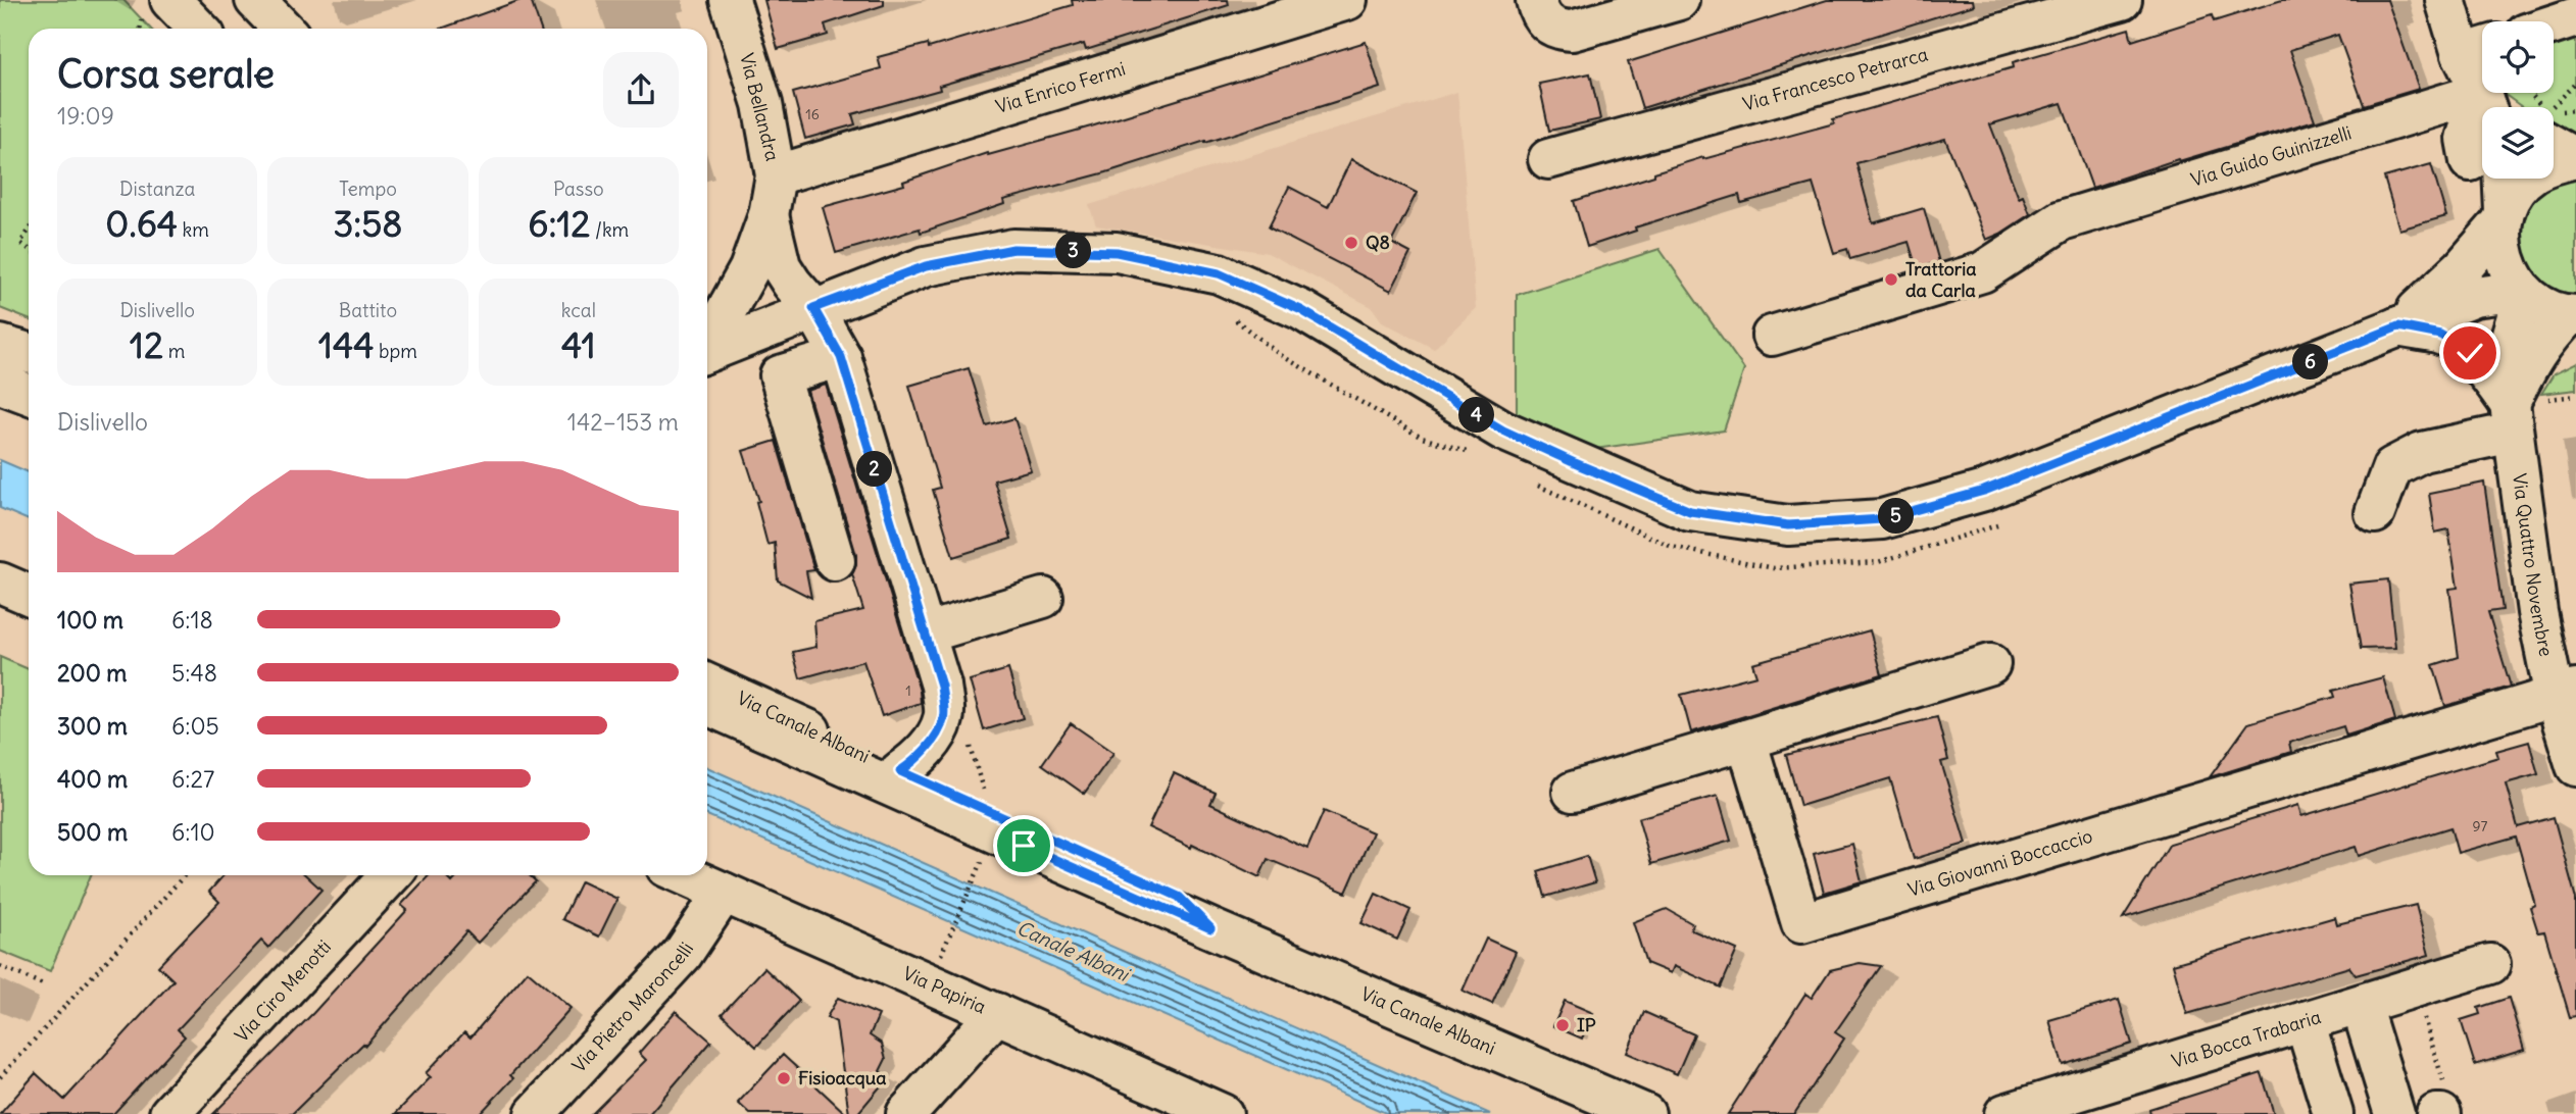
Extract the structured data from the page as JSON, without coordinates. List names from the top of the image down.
{
  "streets": {
    "main road": [
      "Via Francesco Petrarca",
      "Via Enrico Fermi",
      "Via Bellandra",
      "Via Guido Guinizzelli",
      "Via Quattro Novembre",
      "Via Canale Albani",
      "Via Giovanni Boccaccio",
      "Via Papiria",
      "Via Ciro Menotti",
      "Via Pietro Maroncelli",
      "Via Bocca Trabaria"
    ]
  },
  "crossings": [
    ["Via Enrico Fermi", "Via Bellandra"],
    ["Via Bellandra", "Via Canale Albani"],
    ["Via Quattro Novembre", "Via Giovanni Boccaccio"],
    ["Via Papiria", "Via Pietro Maroncelli"]
  ],
  "water": ["Canale Albani"],
  "places": [
    "Q8",
    "Trattoria da Carla",
    "IP",
    "Fisioacqua"
  ],
  "house_numbers": ["16", "1", "97"],
  "page": {
    "heading": ["Corsa serale", "19:09"],
    "stats": [
      ["Distanza", "0.64 km"],
      ["Tempo", "3:58"],
      ["Passo", "6:12 /km"],
      ["Dislivello", "12 m"],
      ["Battito", "144 bpm"],
      ["kcal", "41"]
    ],
    "pins": [
      "3",
      "6",
      "4",
      "2",
      "5"
    ],
    "chart": ["Dislivello", "142–153 m"],
    "list": [
      {
        "name": "100 m",
        "note": "6:18"
      },
      {
        "name": "200 m",
        "note": "5:48"
      },
      {
        "name": "300 m",
        "note": "6:05"
      },
      {
        "name": "400 m",
        "note": "6:27"
      },
      {
        "name": "500 m",
        "note": "6:10"
      }
    ]
  }
}
